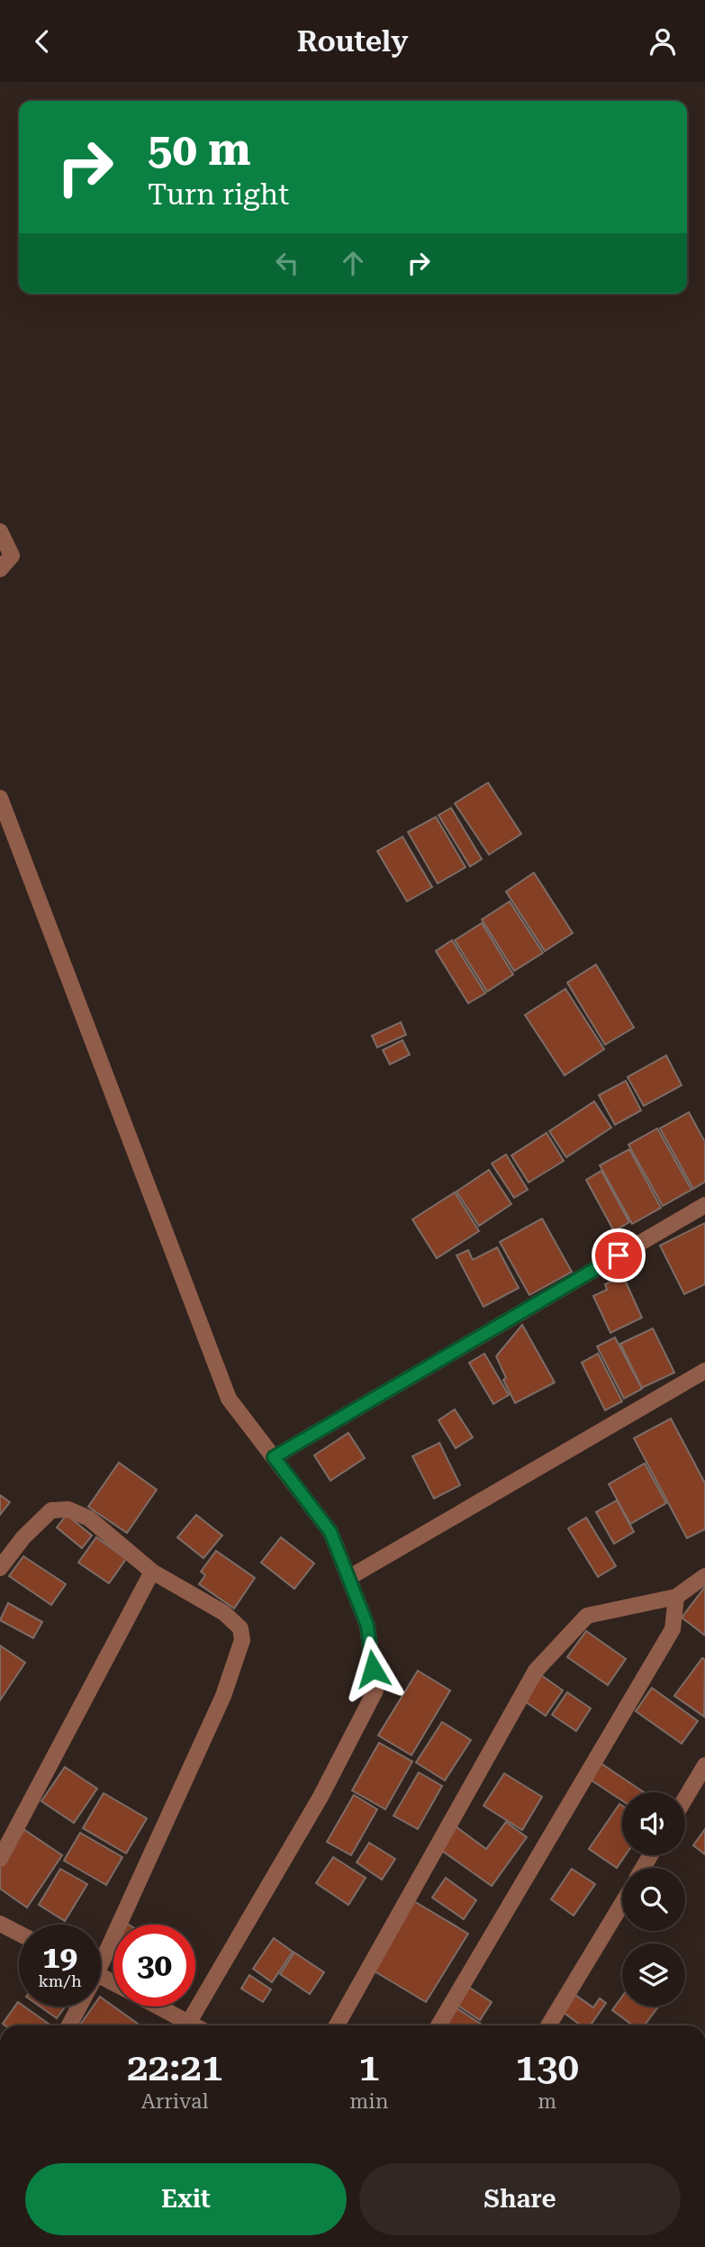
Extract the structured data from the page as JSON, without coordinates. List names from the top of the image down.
{
  "page": {
    "header": "Routely",
    "turn": ["50 m", "Turn right"],
    "speed": "19 km/h",
    "limit": "30",
    "eta": [
      "22:21",
      "Arrival",
      "1",
      "min",
      "130",
      "m"
    ],
    "buttons": ["Exit", "Share"]
  }
}
